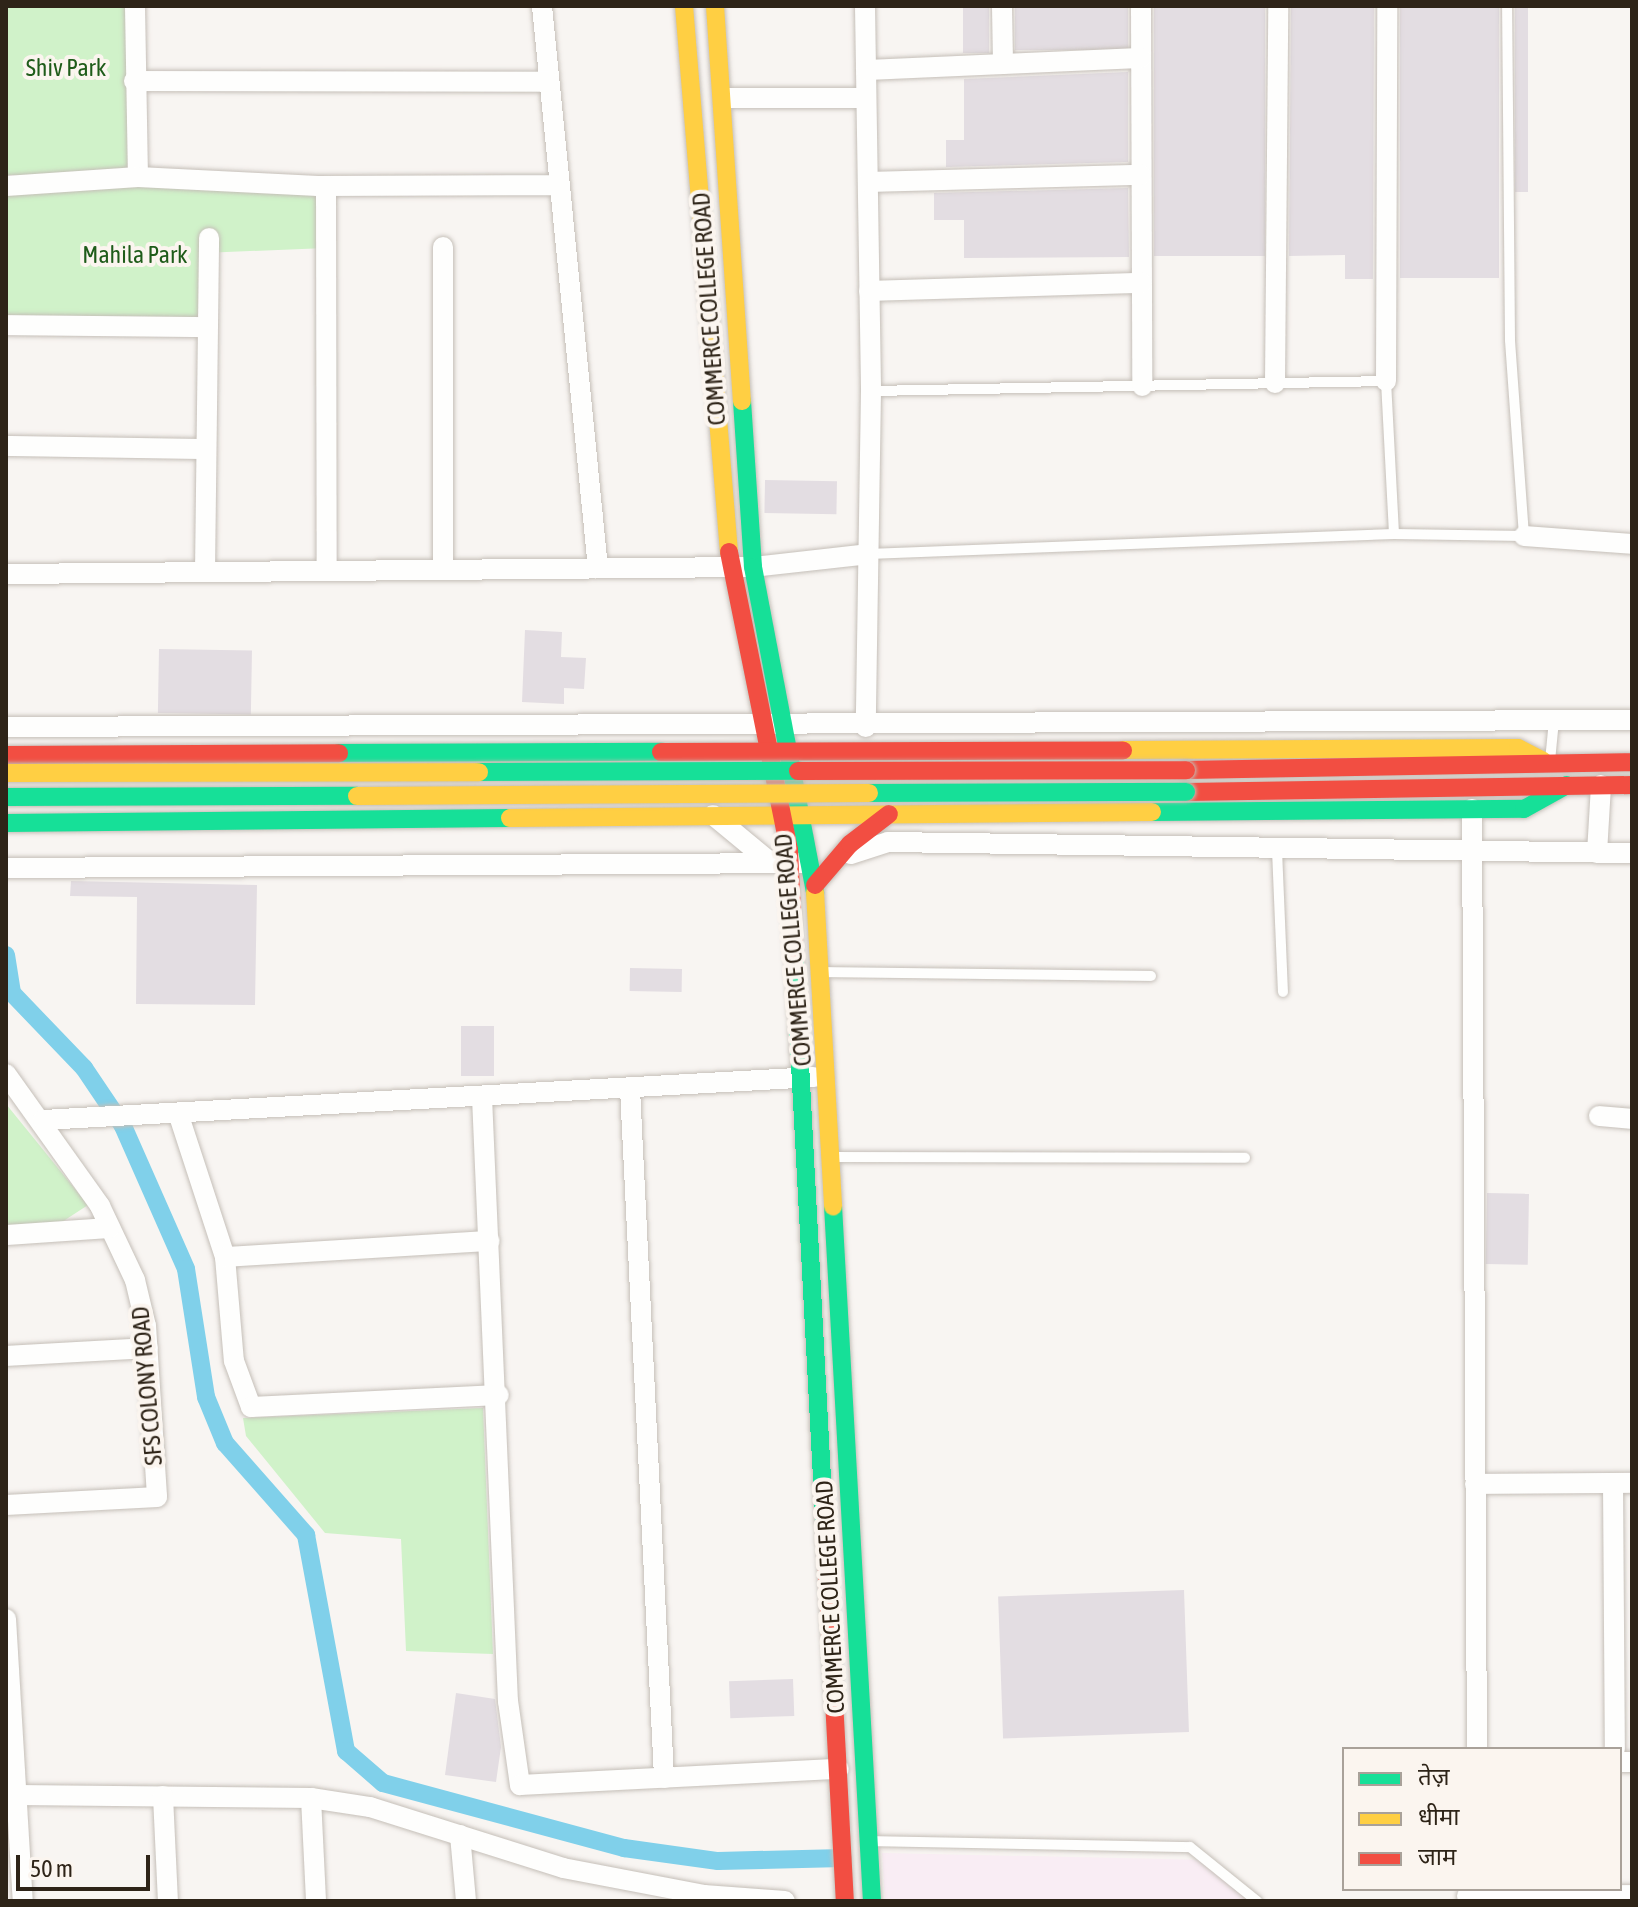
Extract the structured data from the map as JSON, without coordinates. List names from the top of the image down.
{
  "streets": {
    "street": ["COMMERCE COLLEGE ROAD", "SFS COLONY ROAD"]
  },
  "parks": ["Shiv Park", "Mahila Park"],
  "legend": ["तेज़", "धीमा", "जाम"],
  "scale_bar": "50 m"
}
